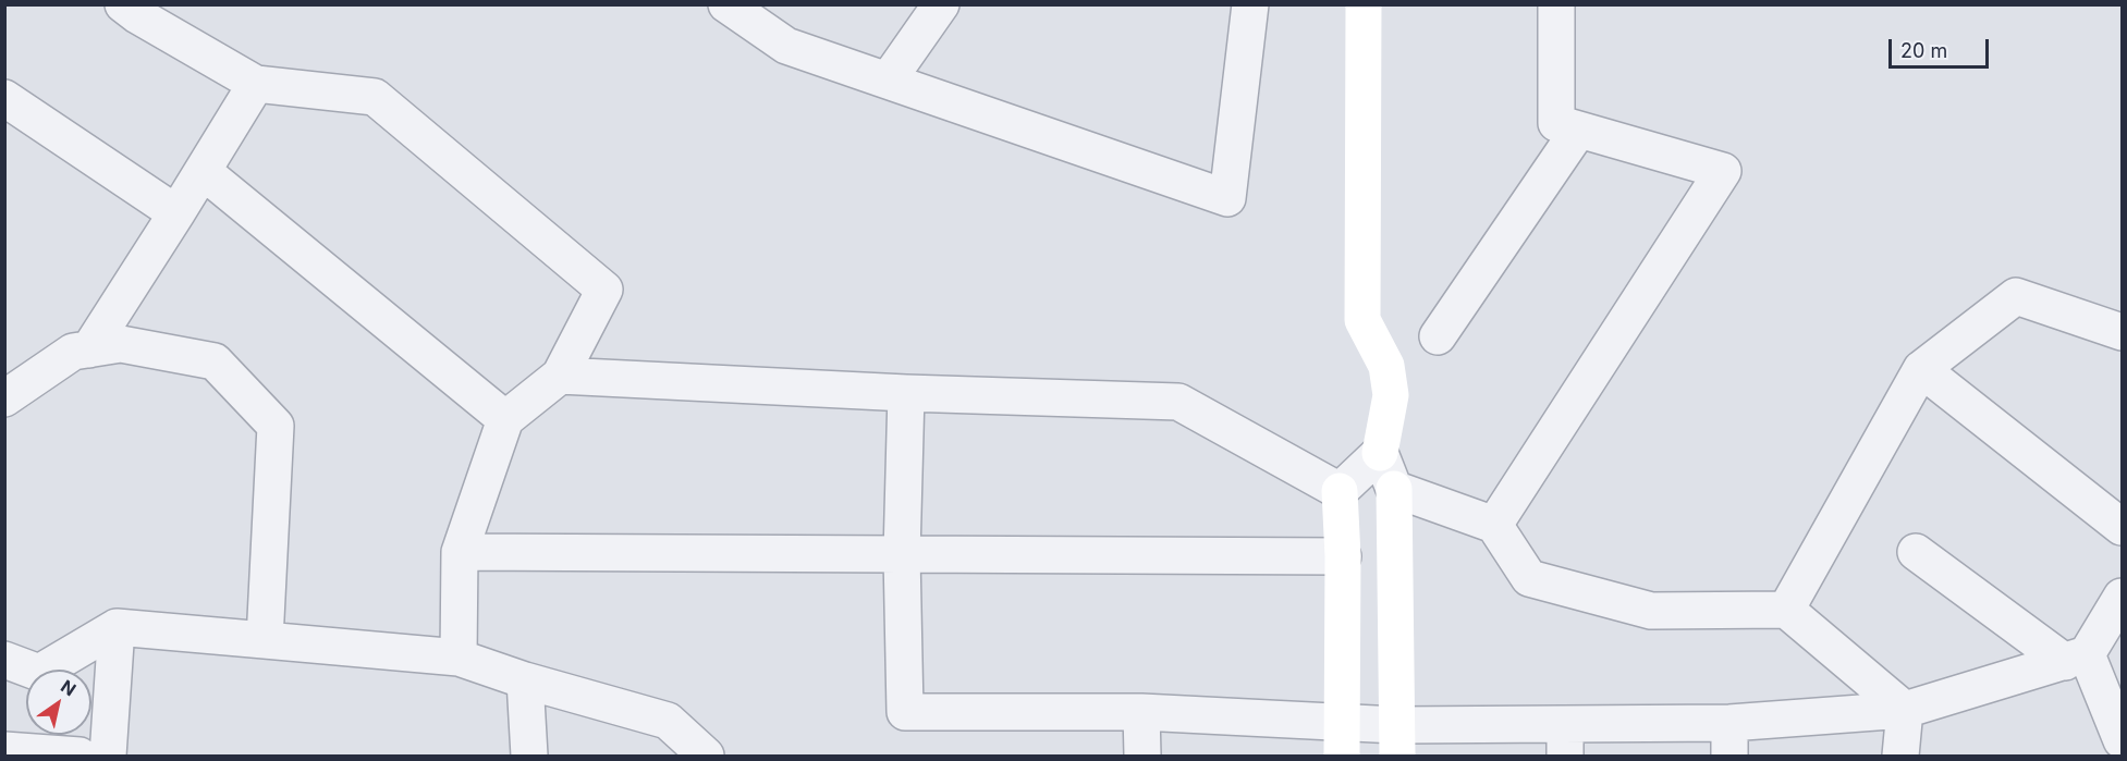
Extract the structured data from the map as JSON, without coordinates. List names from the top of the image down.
{
  "scale_bar": "20 m",
  "north": "top right"
}
